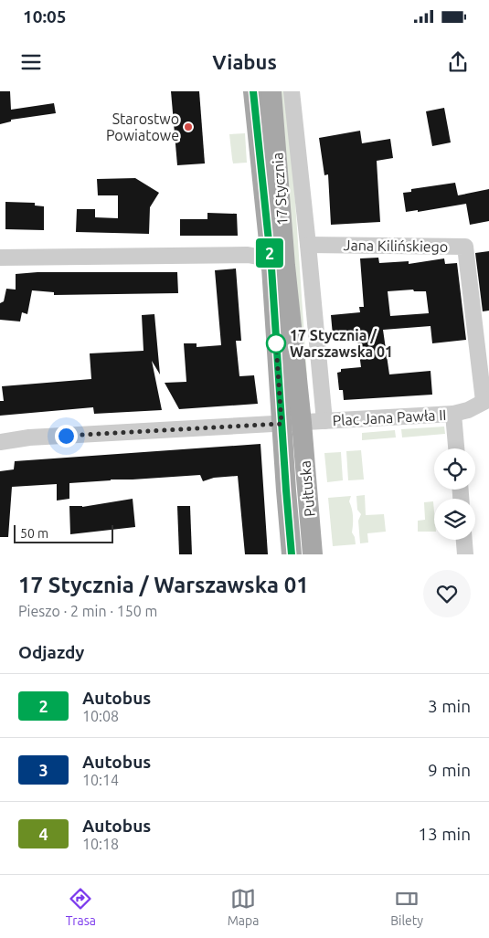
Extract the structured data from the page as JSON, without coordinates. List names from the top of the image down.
{
  "streets": {
    "main road": ["17 Stycznia", "Pułtuska"],
    "street": ["Jana Kilińskiego", "Plac Jana Pawła II"]
  },
  "crossings": [
    ["17 Stycznia", "Jana Kilińskiego"],
    ["17 Stycznia", "Plac Jana Pawła II"],
    ["17 Stycznia", "Pułtuska"],
    ["Plac Jana Pawła II", "Pułtuska"]
  ],
  "places": ["Starostwo Powiatowe", "17 Stycznia / Warszawska 01"],
  "lines": ["bus line 2"],
  "scale_bar": "50 m",
  "page": {
    "status": "10:05",
    "header": "Viabus",
    "on_map": "2",
    "scale": "50 m",
    "heading": [
      ["17 Stycznia / Warszawska 01", "Pieszo · 2 min · 150 m"],
      "Odjazdy"
    ],
    "list": [
      {
        "mark": "2",
        "name": "Autobus",
        "note": "10:08",
        "value": "3 min"
      },
      {
        "mark": "3",
        "name": "Autobus",
        "note": "10:14",
        "value": "9 min"
      },
      {
        "mark": "4",
        "name": "Autobus",
        "note": "10:18",
        "value": "13 min"
      }
    ],
    "tabs": ["Trasa", "Mapa", "Bilety"]
  }
}
